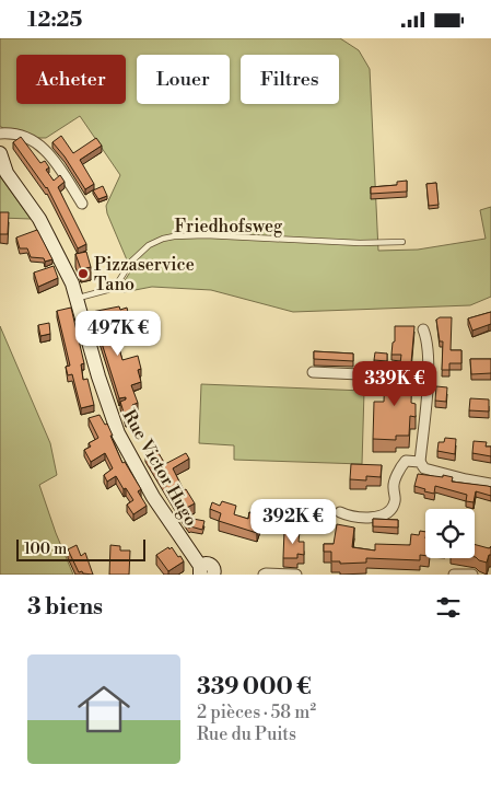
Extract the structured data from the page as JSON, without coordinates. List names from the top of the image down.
{
  "streets": {
    "street": ["Rue Victor Hugo"],
    "lane": ["Friedhofsweg"]
  },
  "crossings": [
    ["Friedhofsweg", "Rue Victor Hugo"]
  ],
  "places": ["Pizzaservice Tano"],
  "scale_bar": "100 m",
  "page": {
    "status": "12:25",
    "chip": ["Acheter", "Louer", "Filtres"],
    "price": ["497K €", "339K €", "392K €"],
    "scale": "100 m",
    "heading": "3 biens",
    "list": [
      {
        "name": "339 000 €",
        "note": "2 pièces · 58 m² · Rue du Puits"
      }
    ]
  }
}
